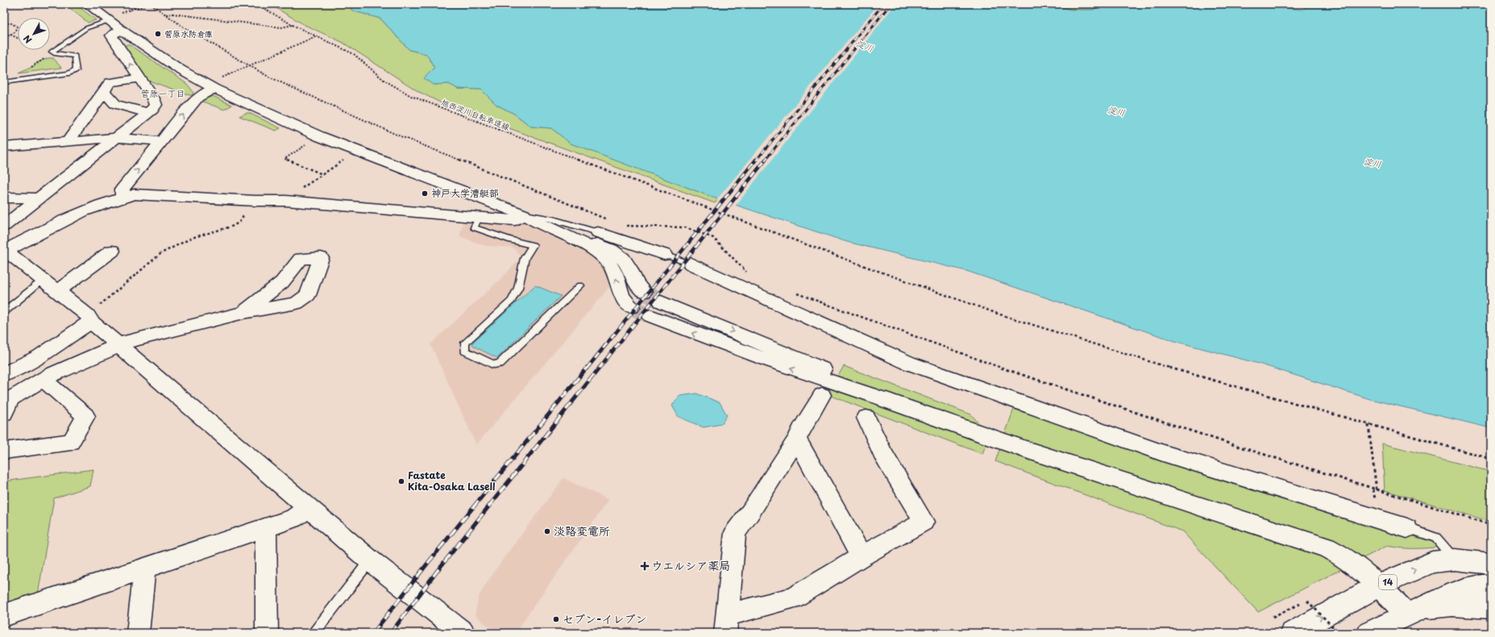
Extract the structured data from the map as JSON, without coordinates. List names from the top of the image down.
{
  "streets": {
    "street": ["14"],
    "path": ["旭西淀川自転車道線"]
  },
  "districts": ["菅原一丁目"],
  "water": ["淀川"],
  "places": {
    "other": [
      "菅原水防倉庫",
      "神戸大学漕艇部",
      "Fastate Kita-Osaka Lasell",
      "淡路変電所",
      "セブン-イレブン"
    ],
    "health": ["ウエルシア薬局"]
  },
  "north": "bottom left"
}
